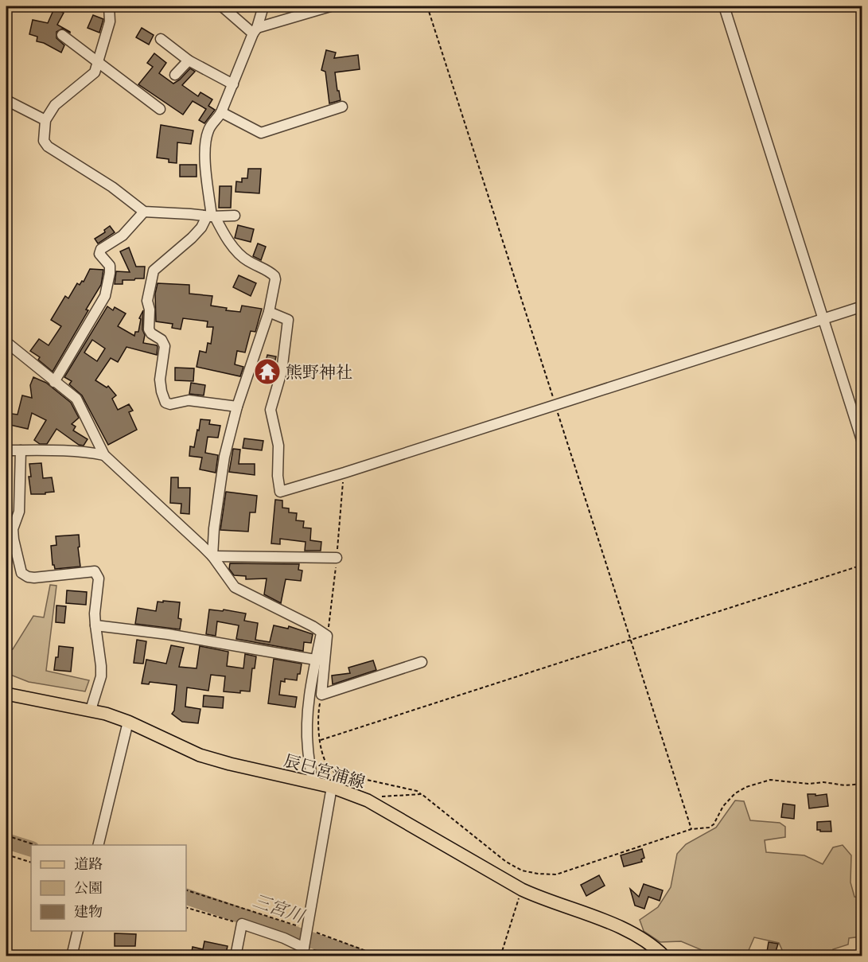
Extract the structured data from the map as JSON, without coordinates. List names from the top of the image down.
{
  "streets": {
    "main road": ["辰巳宮浦線"]
  },
  "water": ["三宮川"],
  "places": {
    "temple": ["熊野神社"]
  },
  "legend": ["道路", "公園", "建物"]
}
